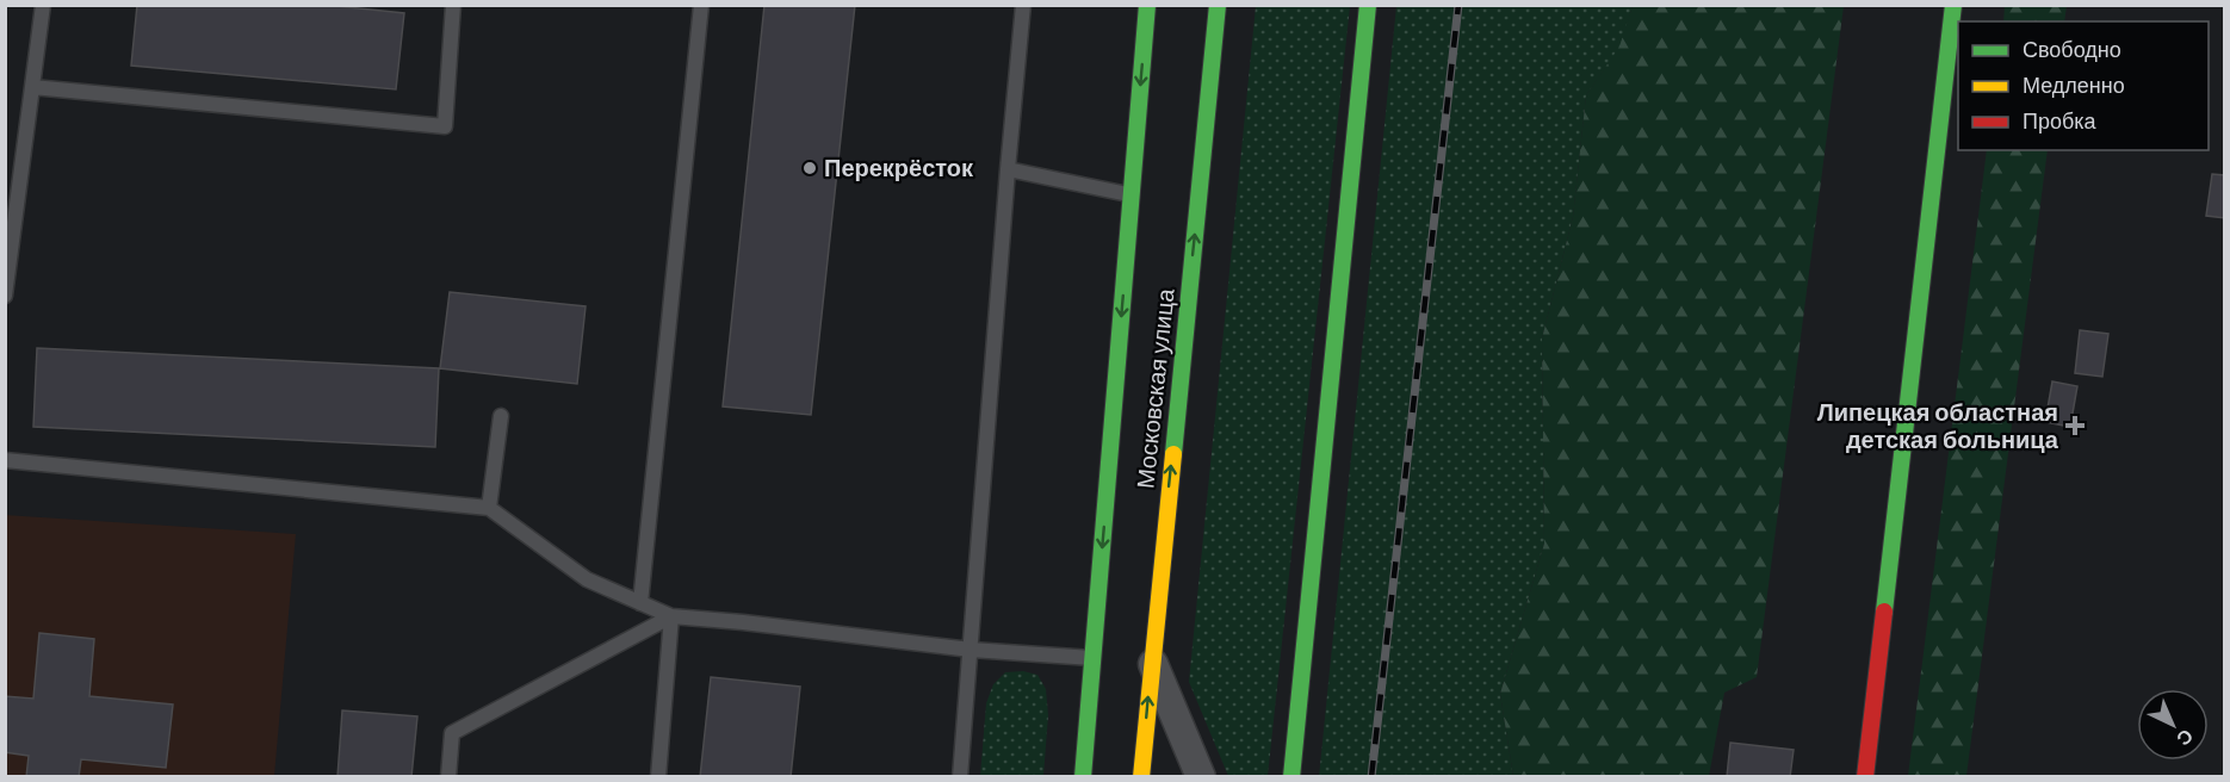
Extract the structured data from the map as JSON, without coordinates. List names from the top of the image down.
{
  "streets": {
    "main road": ["Московская улица"]
  },
  "places": {
    "other": ["Перекрёсток"],
    "health": ["Липецкая областная детская больница"]
  },
  "legend": ["Свободно", "Медленно", "Пробка"],
  "north": "bottom right"
}
